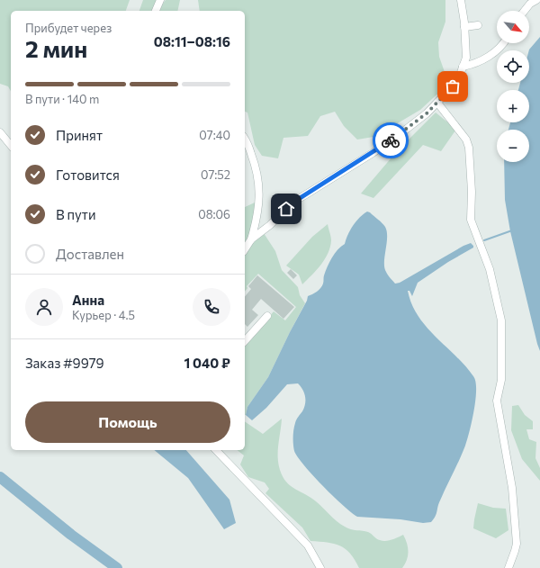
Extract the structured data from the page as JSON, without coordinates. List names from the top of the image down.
{
  "north": "bottom right",
  "page": {
    "map_buttons": ["+", "−"],
    "heading": ["2 мин", "Прибудет через", "08:11–08:16"],
    "panel": [
      "Анна",
      "Курьер · 4.5",
      "Заказ #9979",
      "1 040 ₽"
    ],
    "bar": "В пути · 140 m",
    "list": [
      ["Принят", "07:40"],
      ["Готовится", "07:52"],
      ["В пути", "08:06"],
      "Доставлен"
    ],
    "buttons": "Помощь"
  }
}
